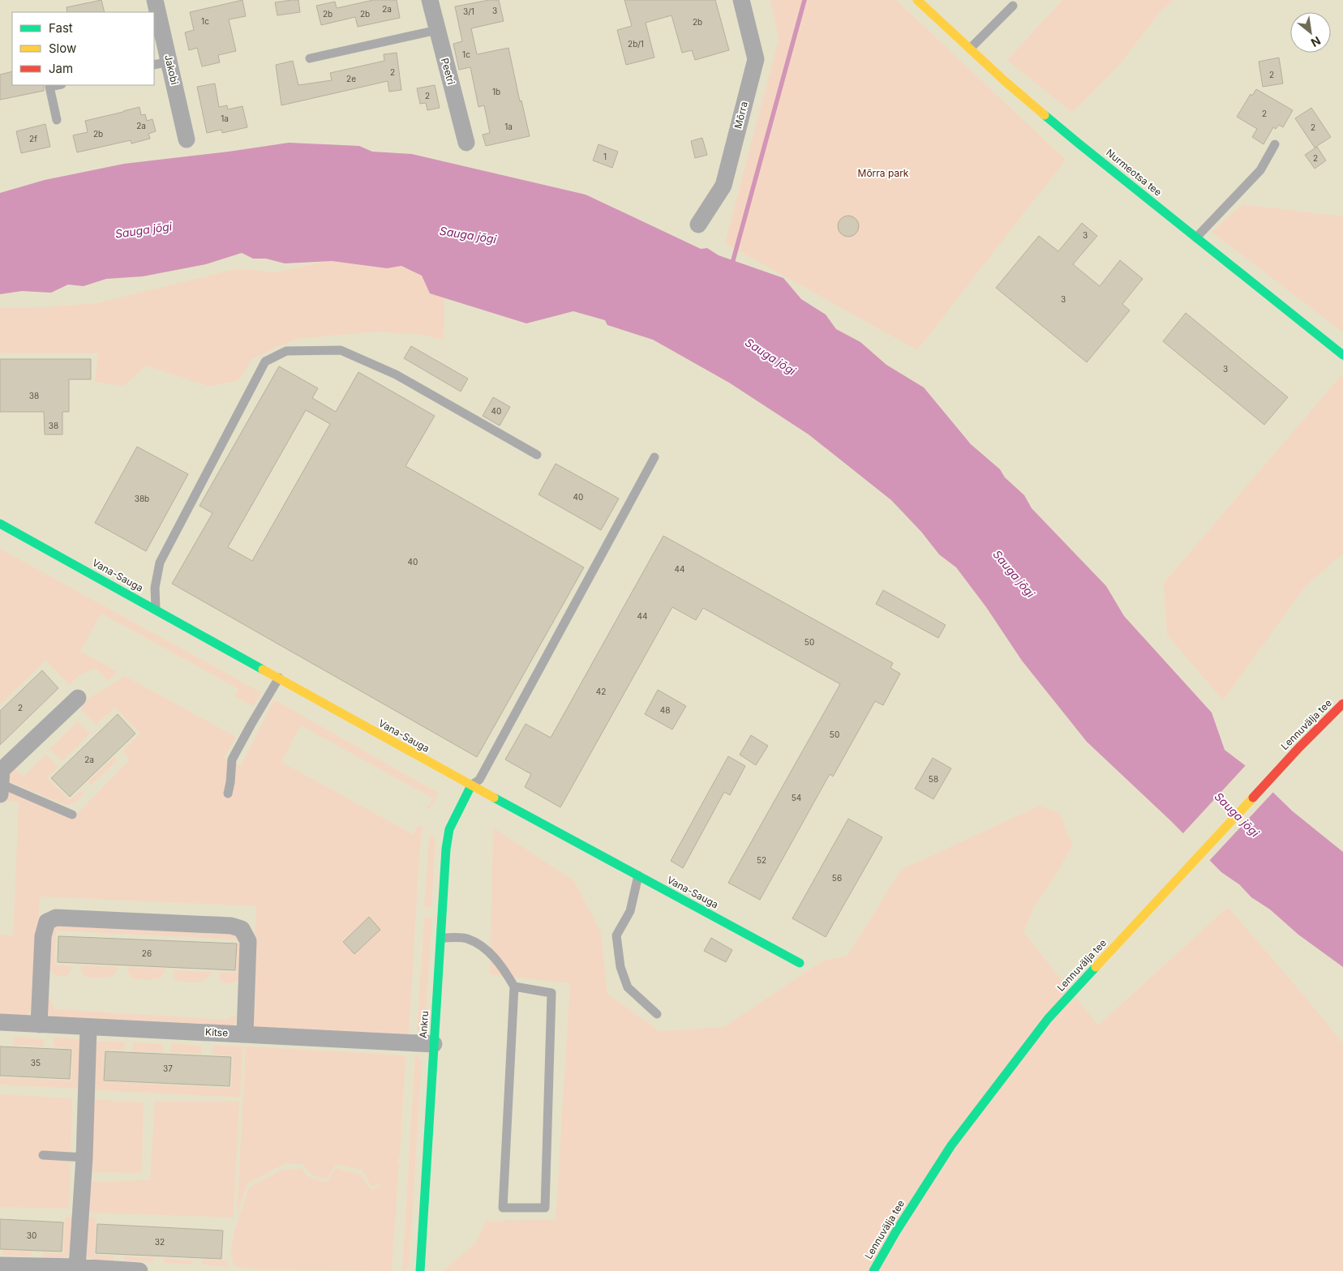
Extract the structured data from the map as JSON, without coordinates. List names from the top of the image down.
{
  "streets": {
    "street": [
      "Jakobi",
      "Peetri",
      "Mõrra",
      "Nurmeotsa tee",
      "Vana-Sauga",
      "Lennuvälja tee",
      "Ankru",
      "Kitse"
    ]
  },
  "crossings": [
    ["Vana-Sauga", "Ankru"],
    ["Ankru", "Kitse"]
  ],
  "water": ["Sauga jõgi"],
  "parks": ["Mõrra park"],
  "house_numbers": [
    "2a",
    "3",
    "3/1",
    "2b",
    "2b",
    "1c",
    "2b",
    "2b/1",
    "1c",
    "2",
    "2",
    "2e",
    "1b",
    "2",
    "2",
    "1a",
    "2a",
    "1a",
    "2",
    "2b",
    "2f",
    "1",
    "2",
    "3",
    "3",
    "3",
    "38",
    "40",
    "38",
    "40",
    "38b",
    "40",
    "44",
    "44",
    "50",
    "42",
    "2",
    "48",
    "50",
    "2a",
    "58",
    "54",
    "52",
    "56",
    "26",
    "35",
    "37",
    "30",
    "32"
  ],
  "legend": ["Fast", "Slow", "Jam"],
  "north": "bottom right"
}
